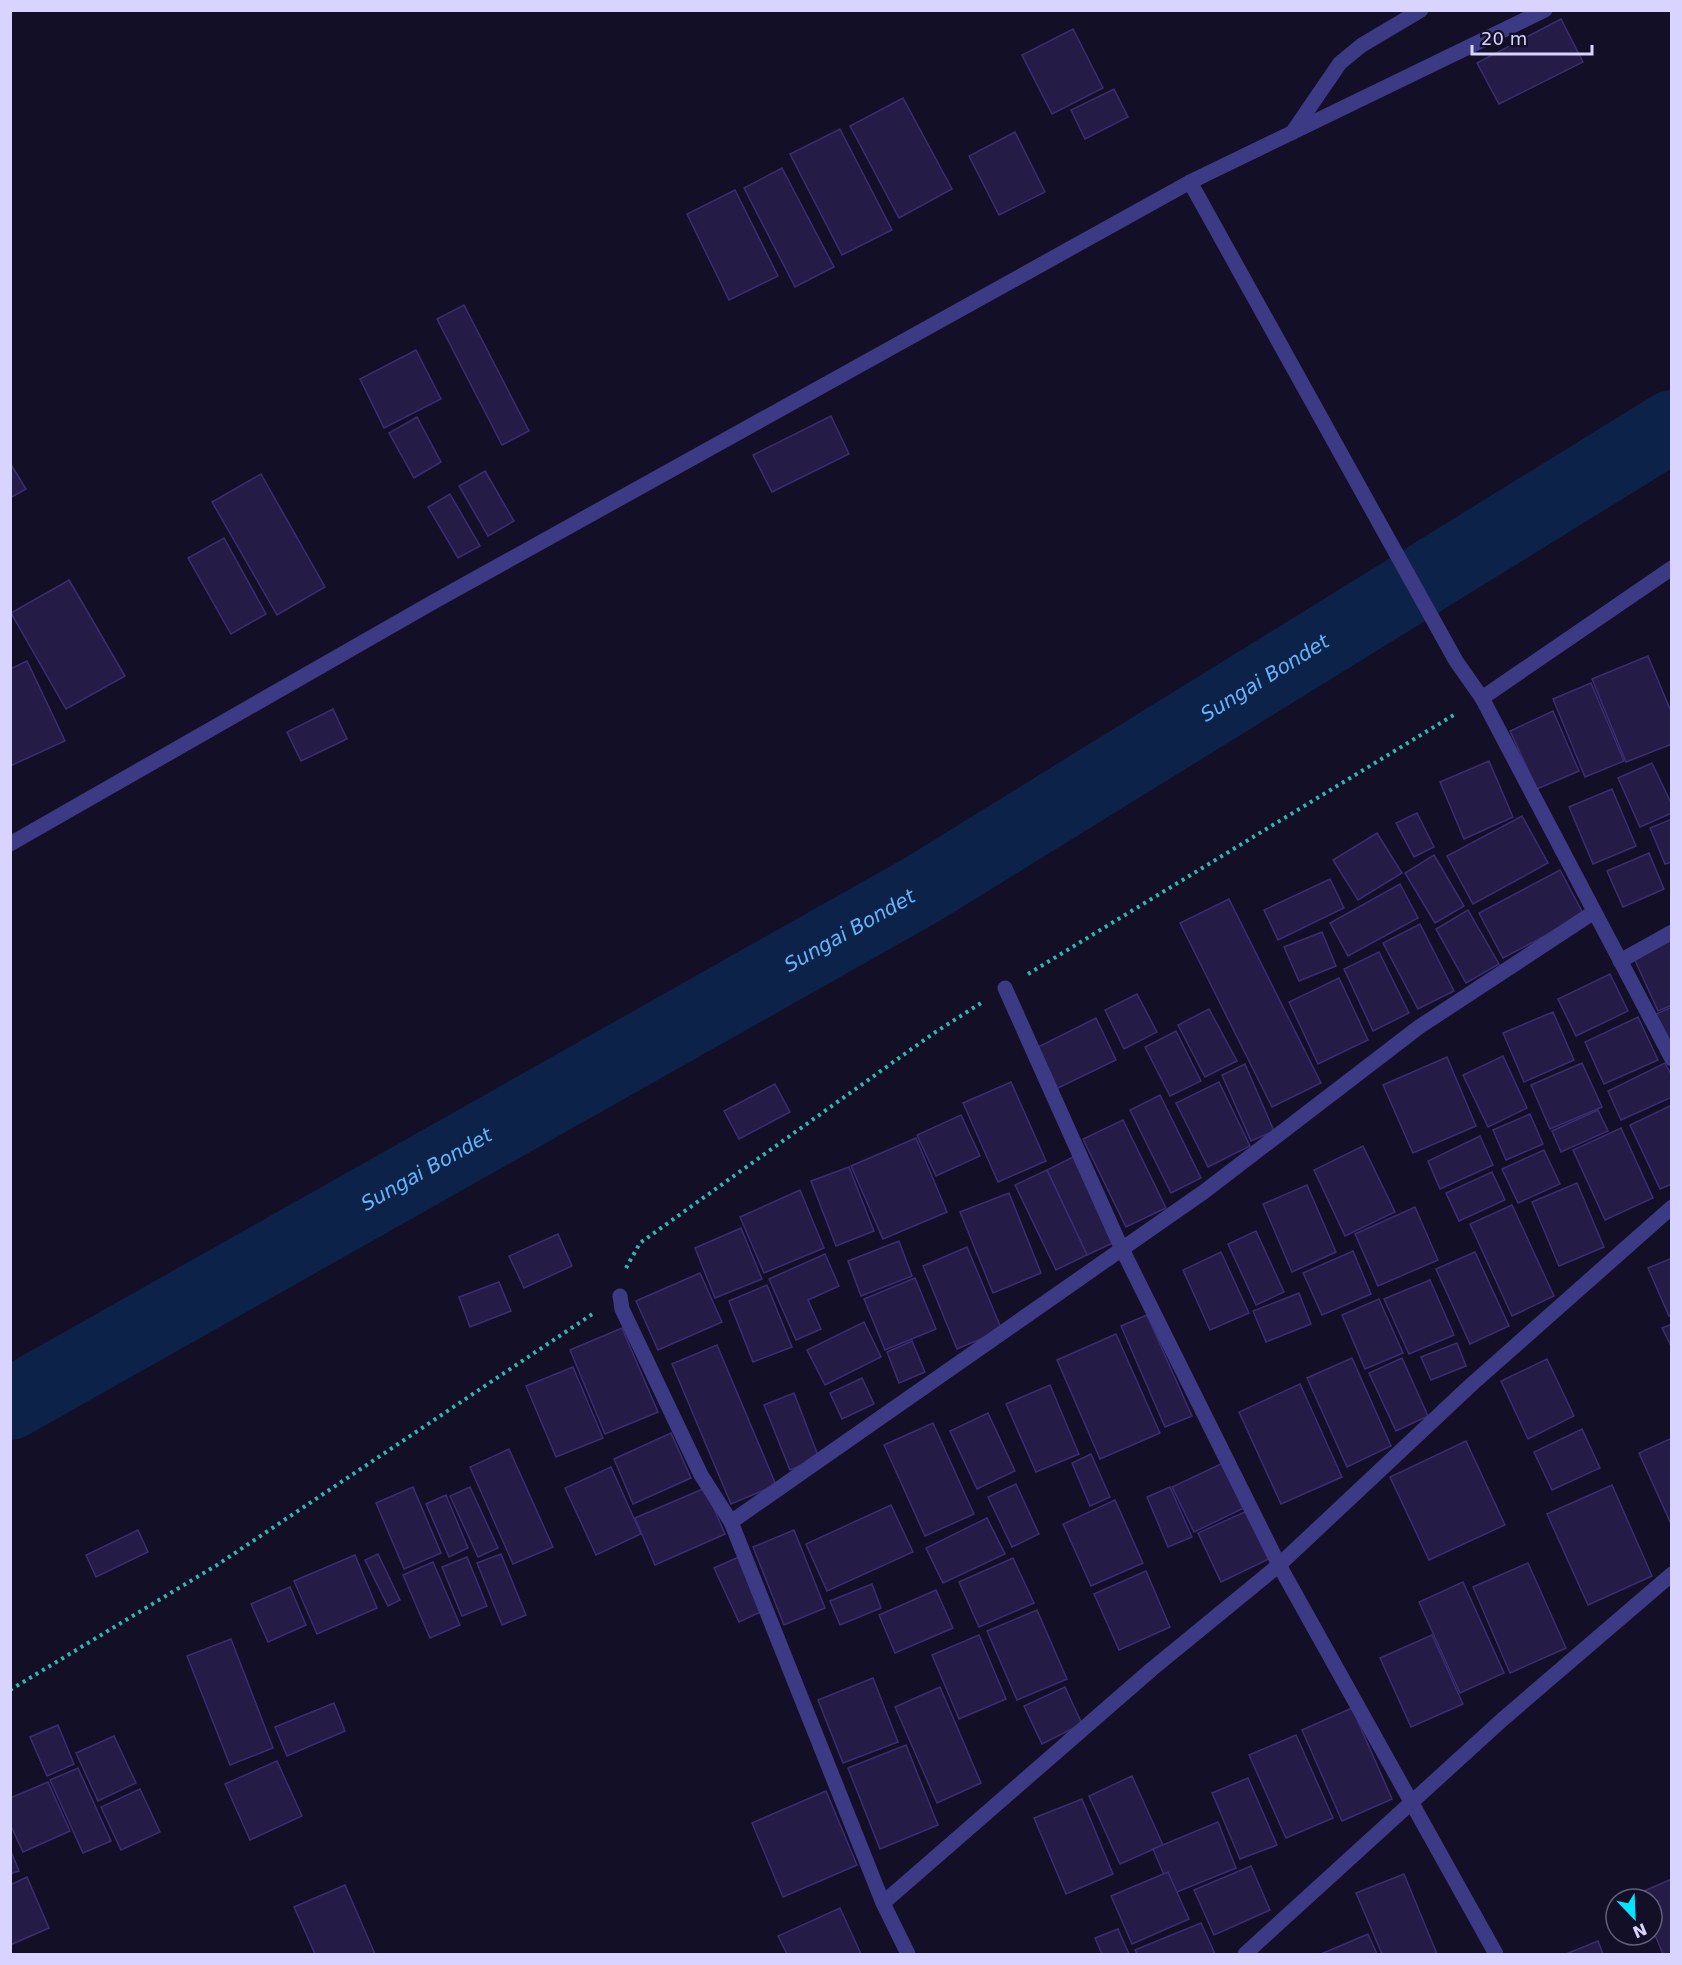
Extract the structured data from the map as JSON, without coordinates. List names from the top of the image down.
{
  "water": ["Sungai Bondet"],
  "scale_bar": "20 m",
  "north": "bottom right"
}
